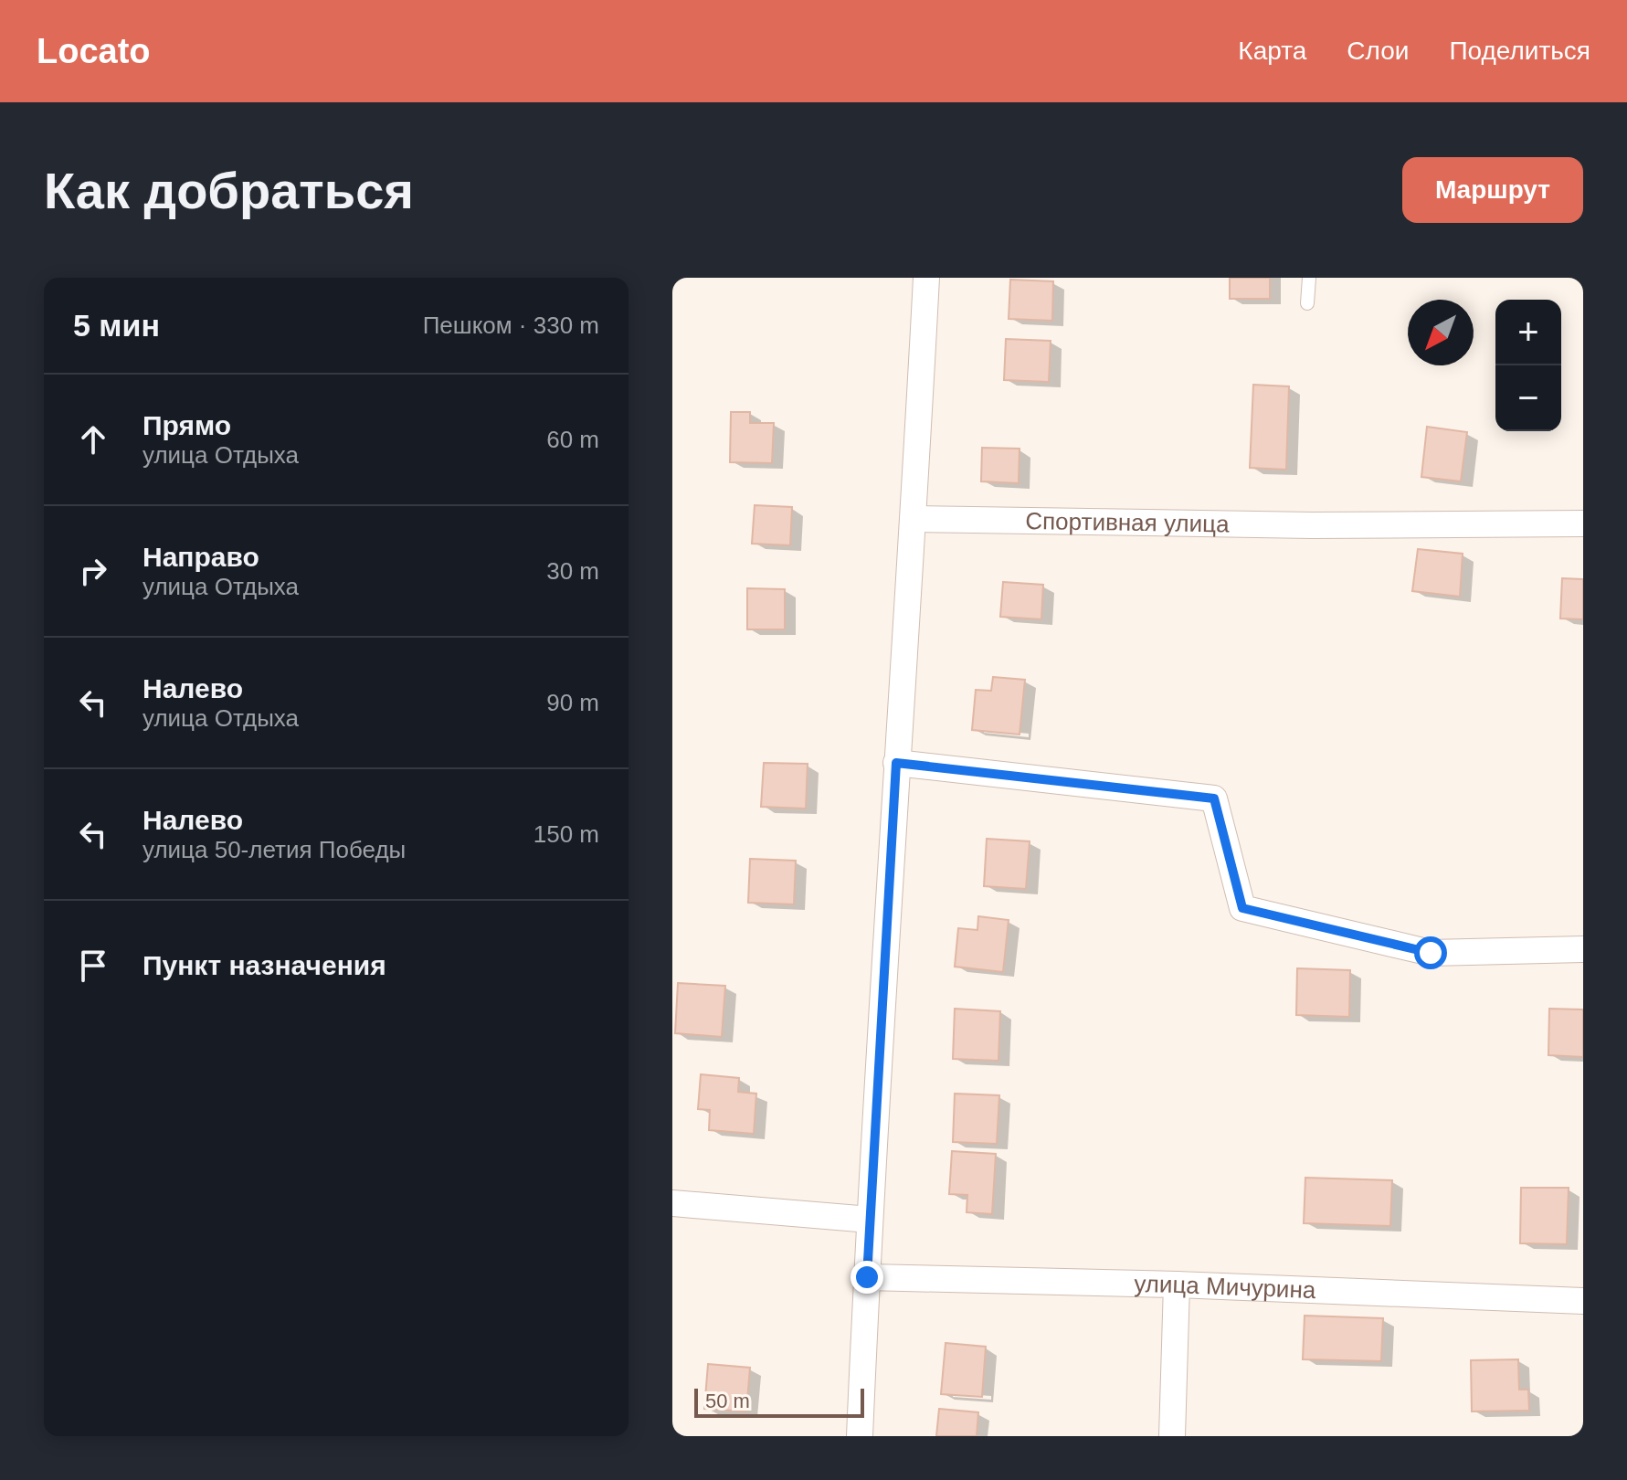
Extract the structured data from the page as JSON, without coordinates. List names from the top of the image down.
{
  "streets": {
    "street": ["Спортивная улица", "улица Мичурина"]
  },
  "scale_bar": "50 m",
  "north": "bottom left",
  "page": {
    "header": "Locato",
    "nav": ["Карта", "Слои", "Поделиться"],
    "buttons": "Маршрут",
    "title": "Как добраться",
    "heading": ["5 мин", "Пешком · 330 m"],
    "map_buttons": ["+", "−"],
    "list": [
      ["Прямо", "улица Отдыха", "60 m"],
      ["Направо", "улица Отдыха", "30 m"],
      ["Налево", "улица Отдыха", "90 m"],
      ["Налево", "улица 50-летия Победы", "150 m"],
      "Пункт назначения"
    ],
    "scale": "50 m"
  }
}
